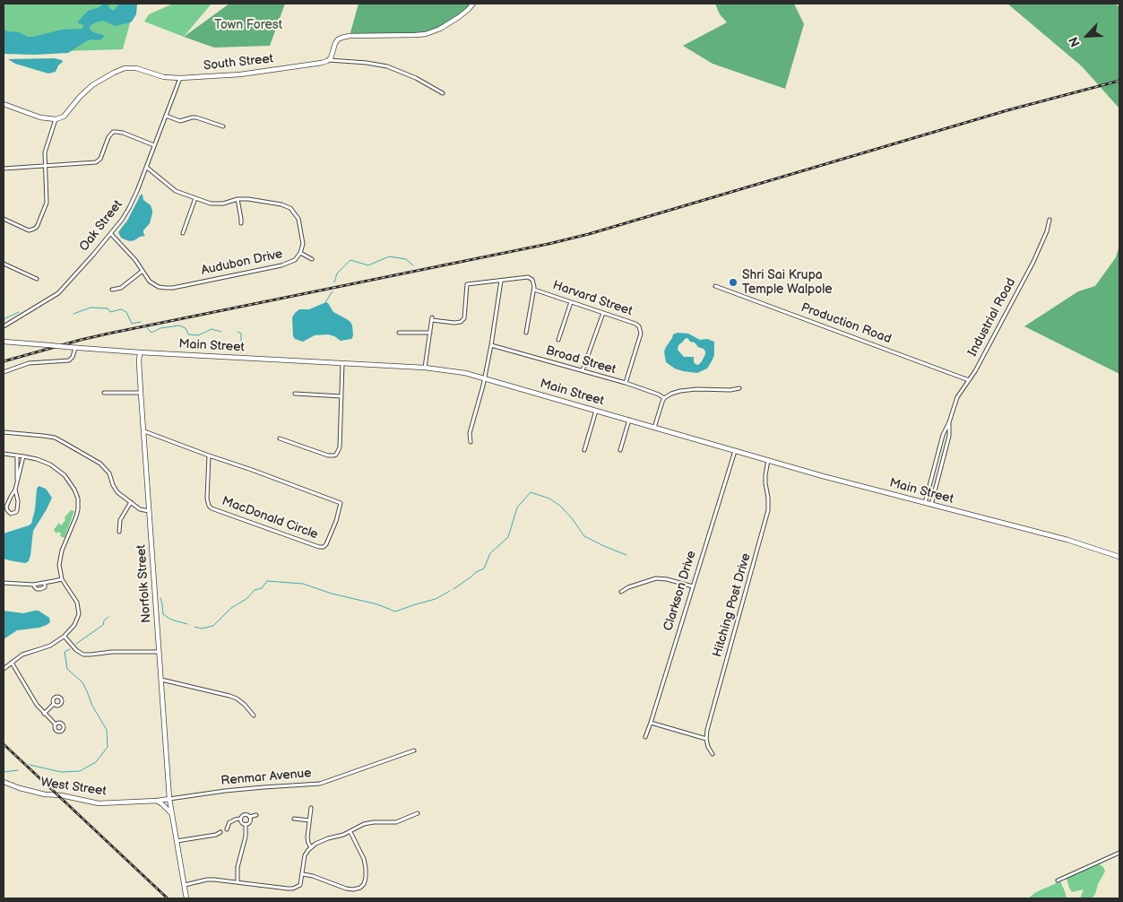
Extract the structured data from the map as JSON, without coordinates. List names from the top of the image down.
{
  "streets": {
    "main road": [
      "South Street",
      "Main Street",
      "Norfolk Street",
      "West Street"
    ],
    "street": [
      "Oak Street",
      "Audubon Drive",
      "Harvard Street",
      "Industrial Road",
      "Production Road",
      "Broad Street",
      "MacDonald Circle",
      "Clarkson Drive",
      "Hitching Post Drive",
      "Renmar Avenue"
    ]
  },
  "crossings": [
    ["South Street", "Oak Street"],
    ["Oak Street", "Audubon Drive"],
    ["Harvard Street", "Broad Street"],
    ["Industrial Road", "Production Road"],
    ["Industrial Road", "Main Street"],
    ["Main Street", "Norfolk Street"],
    ["Main Street", "Clarkson Drive"],
    ["Main Street", "Hitching Post Drive"],
    ["MacDonald Circle", "Norfolk Street"],
    ["Norfolk Street", "Renmar Avenue"],
    ["Norfolk Street", "West Street"],
    ["Renmar Avenue", "West Street"]
  ],
  "parks": ["Town Forest"],
  "places": ["Shri Sai Krupa Temple Walpole"],
  "north": "bottom left"
}
